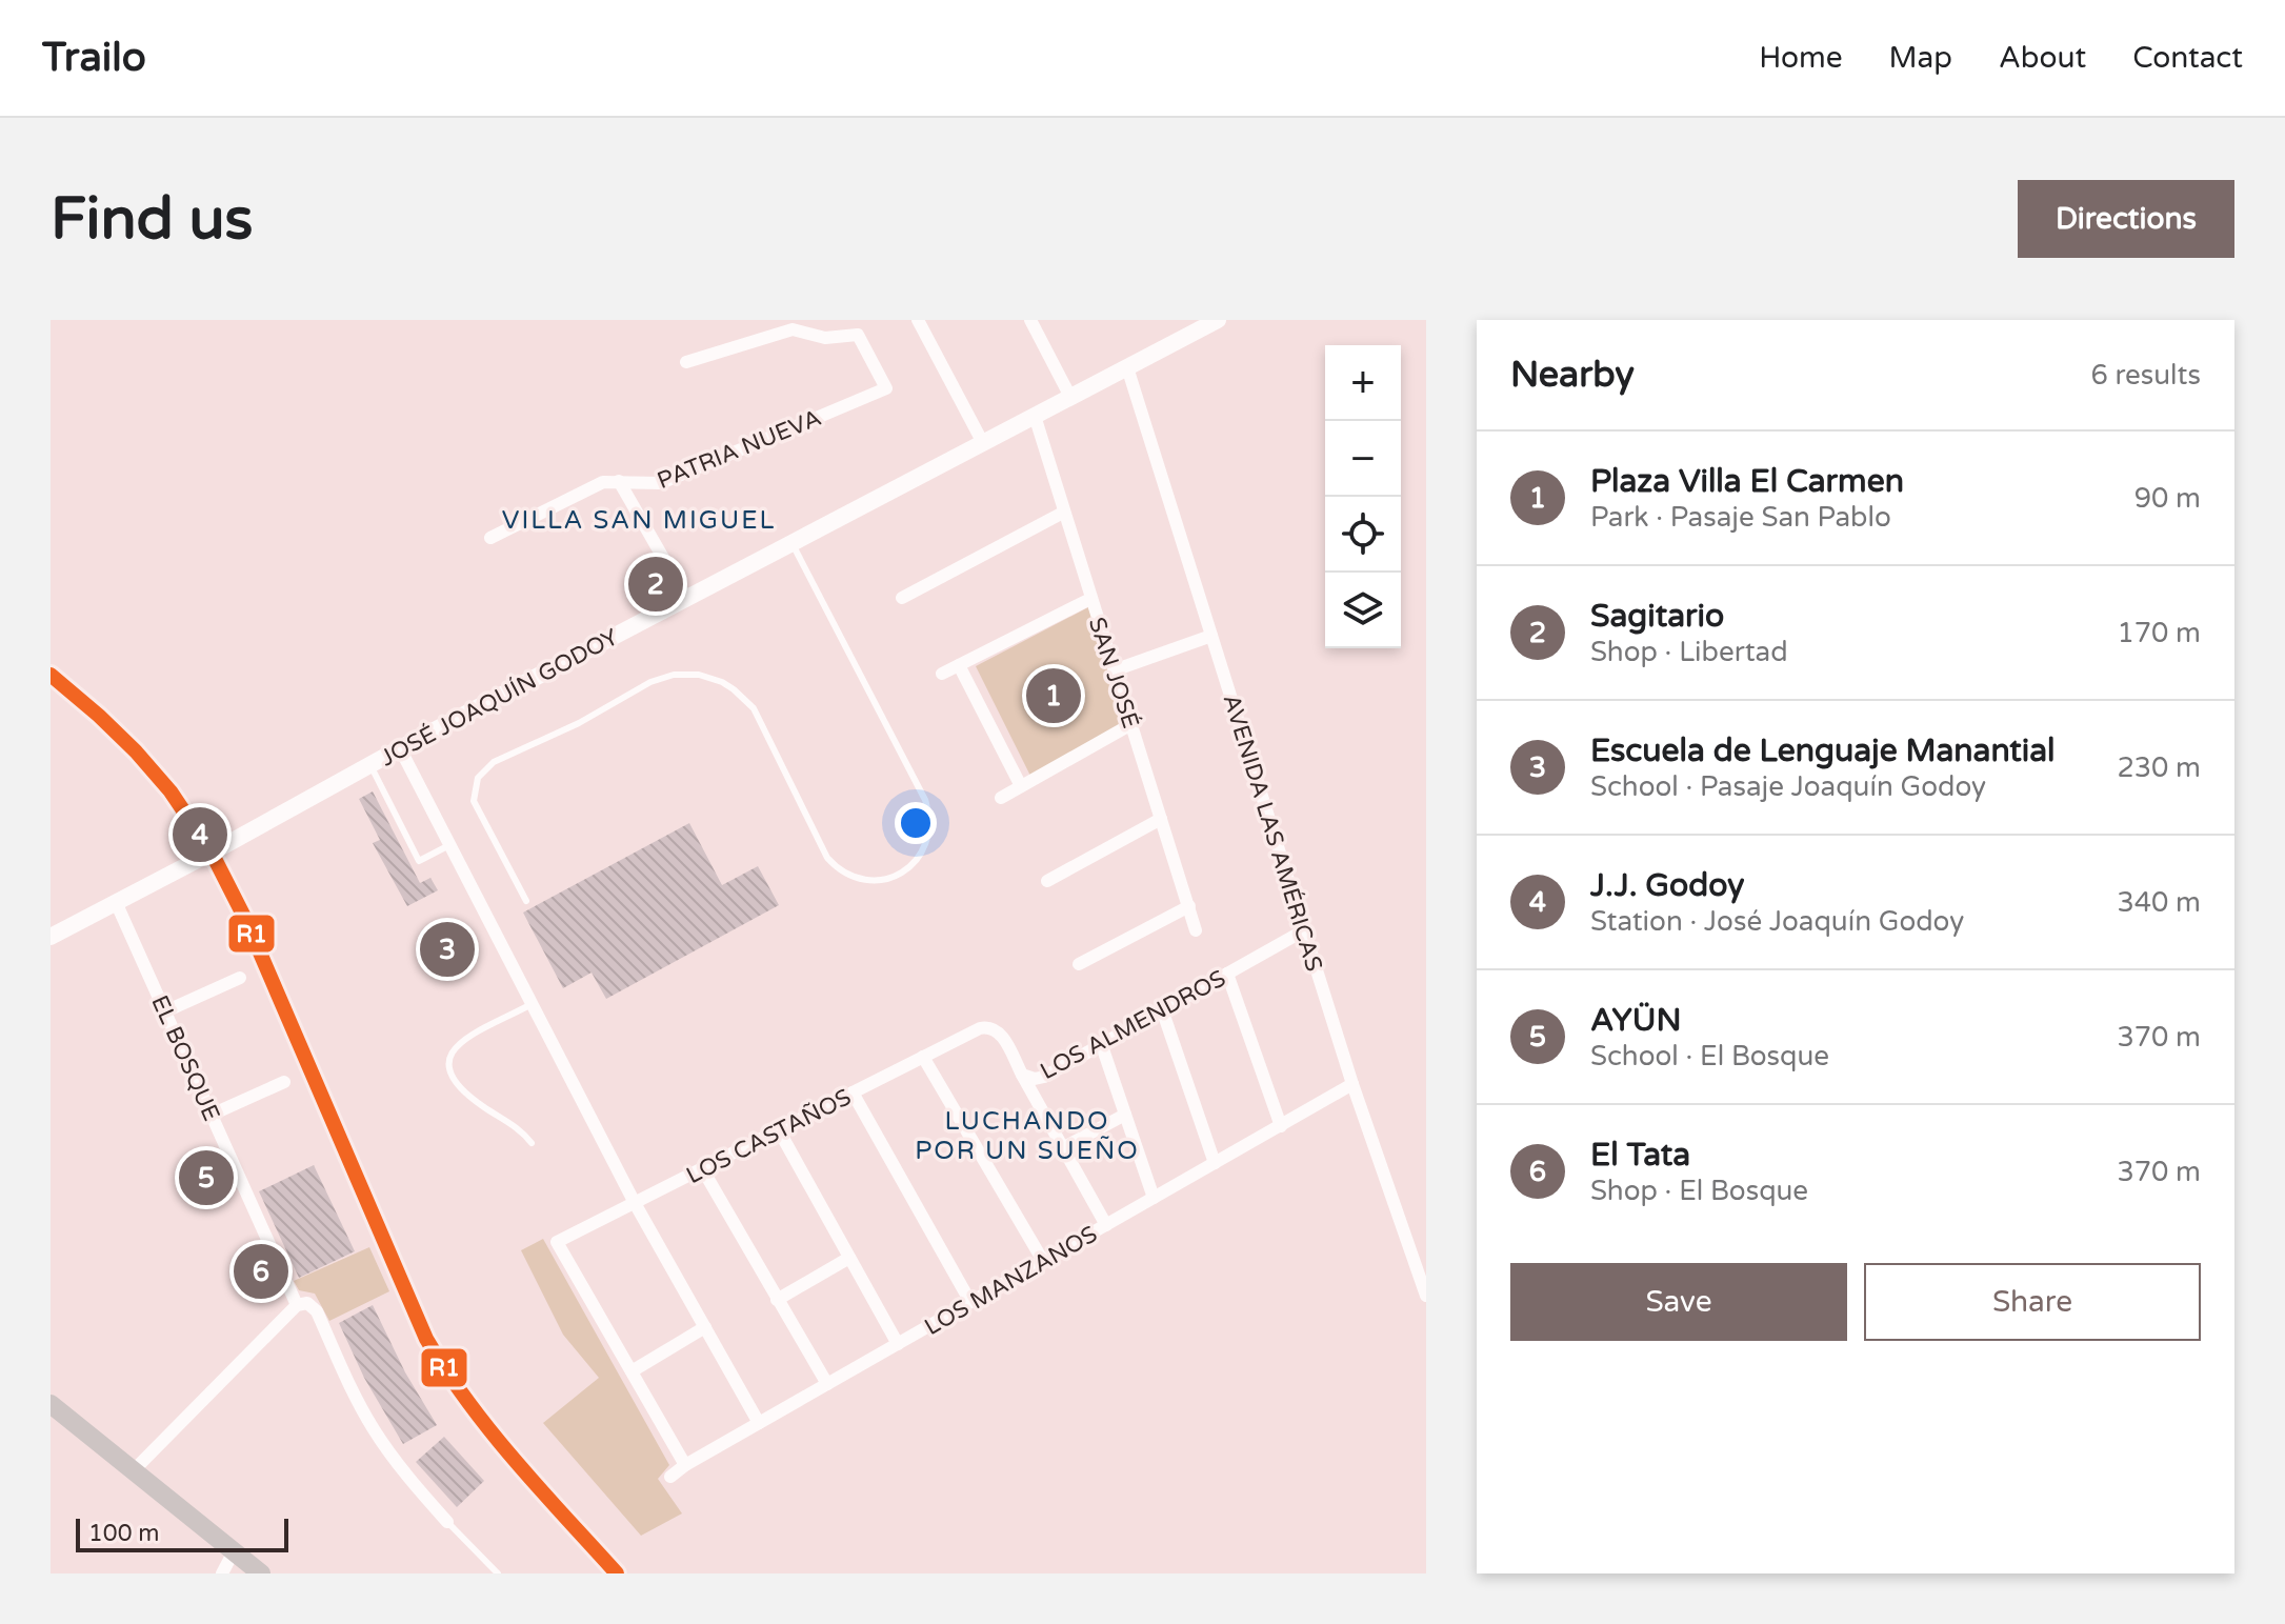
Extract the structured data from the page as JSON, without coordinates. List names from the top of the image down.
{
  "streets": {
    "street": [
      "PATRIA NUEVA",
      "SAN JOSÉ",
      "JOSÉ JOAQUÍN GODOY",
      "AVENIDA LAS AMÉRICAS",
      "LOS ALMENDROS",
      "EL BOSQUE",
      "LOS CASTAÑOS",
      "LOS MANZANOS"
    ]
  },
  "crossings": [
    ["SAN JOSÉ", "JOSÉ JOAQUÍN GODOY"],
    ["JOSÉ JOAQUÍN GODOY", "AVENIDA LAS AMÉRICAS"],
    ["JOSÉ JOAQUÍN GODOY", "EL BOSQUE"],
    ["AVENIDA LAS AMÉRICAS", "LOS ALMENDROS"],
    ["AVENIDA LAS AMÉRICAS", "LOS MANZANOS"],
    ["LOS ALMENDROS", "LOS CASTAÑOS"]
  ],
  "districts": ["VILLA SAN MIGUEL", "LUCHANDO POR UN SUEÑO"],
  "lines": ["transit line R1"],
  "scale_bar": "100 m",
  "page": {
    "header": "Trailo",
    "nav": [
      "Home",
      "Map",
      "About",
      "Contact"
    ],
    "buttons": [
      "Directions",
      ["Save", "Share"]
    ],
    "title": "Find us",
    "heading": ["Nearby", "6 results"],
    "map_buttons": ["+", "−"],
    "list": [
      {
        "mark": "1",
        "name": "Plaza Villa El Carmen",
        "note": "Park · Pasaje San Pablo",
        "value": "90 m"
      },
      {
        "mark": "2",
        "name": "Sagitario",
        "note": "Shop · Libertad",
        "value": "170 m"
      },
      {
        "mark": "3",
        "name": "Escuela de Lenguaje Manantial",
        "note": "School · Pasaje Joaquín Godoy",
        "value": "230 m"
      },
      {
        "mark": "4",
        "name": "J.J. Godoy",
        "note": "Station · José Joaquín Godoy",
        "value": "340 m"
      },
      {
        "mark": "5",
        "name": "AYÜN",
        "note": "School · El Bosque",
        "value": "370 m"
      },
      {
        "mark": "6",
        "name": "El Tata",
        "note": "Shop · El Bosque",
        "value": "370 m"
      }
    ],
    "pins": [
      "2",
      "1",
      "4",
      "3",
      "5",
      "6"
    ],
    "scale": "100 m"
  }
}
